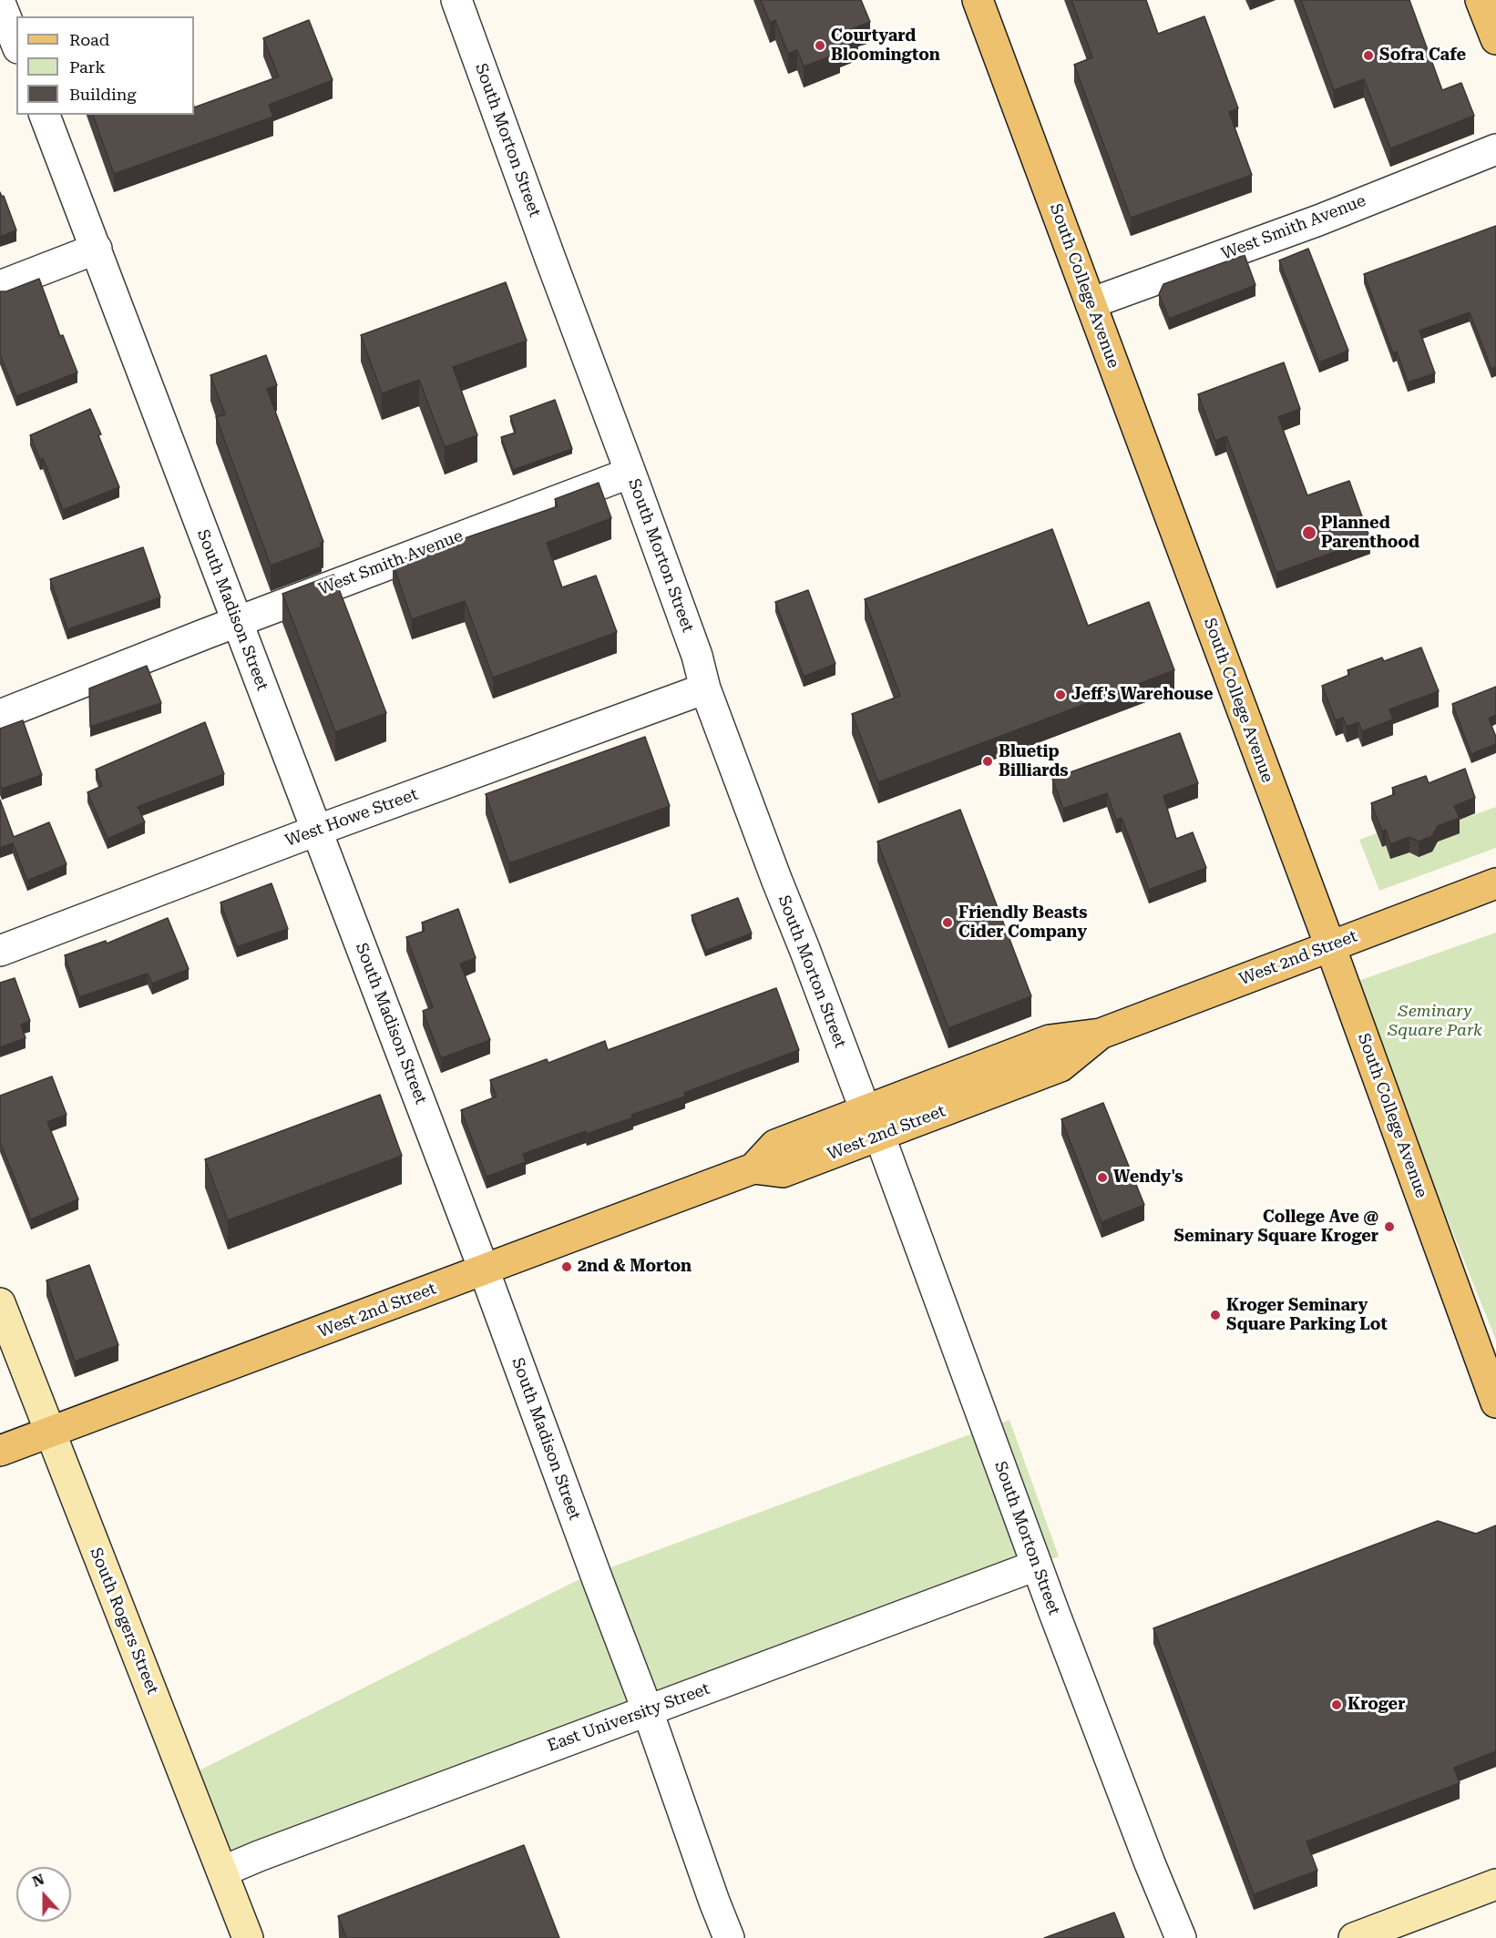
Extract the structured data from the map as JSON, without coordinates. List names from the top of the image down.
{
  "streets": {
    "main road": ["South College Avenue", "West 2nd Street"],
    "street": [
      "South Morton Street",
      "West Smith Avenue",
      "South Madison Street",
      "West Howe Street",
      "South Rogers Street",
      "East University Street"
    ]
  },
  "crossings": [
    ["South Morton Street", "West Smith Avenue"],
    ["South Morton Street", "West Howe Street"],
    ["South Morton Street", "West 2nd Street"],
    ["South Morton Street", "East University Street"],
    ["West Smith Avenue", "South College Avenue"],
    ["West Smith Avenue", "South Madison Street"],
    ["South College Avenue", "West 2nd Street"],
    ["South Madison Street", "West Howe Street"],
    ["South Madison Street", "West 2nd Street"],
    ["South Madison Street", "East University Street"],
    ["West 2nd Street", "South Rogers Street"],
    ["South Rogers Street", "East University Street"]
  ],
  "parks": ["Seminary Square Park"],
  "places": [
    "Courtyard Bloomington",
    "Sofra Cafe",
    "Planned Parenthood",
    "Jeff's Warehouse",
    "Bluetip Billiards",
    "Friendly Beasts Cider Company",
    "Wendy's",
    "College Ave @ Seminary Square Kroger",
    "2nd & Morton",
    "Kroger Seminary Square Parking Lot",
    "Kroger"
  ],
  "legend": ["Road", "Park", "Building"],
  "north": "top"
}
